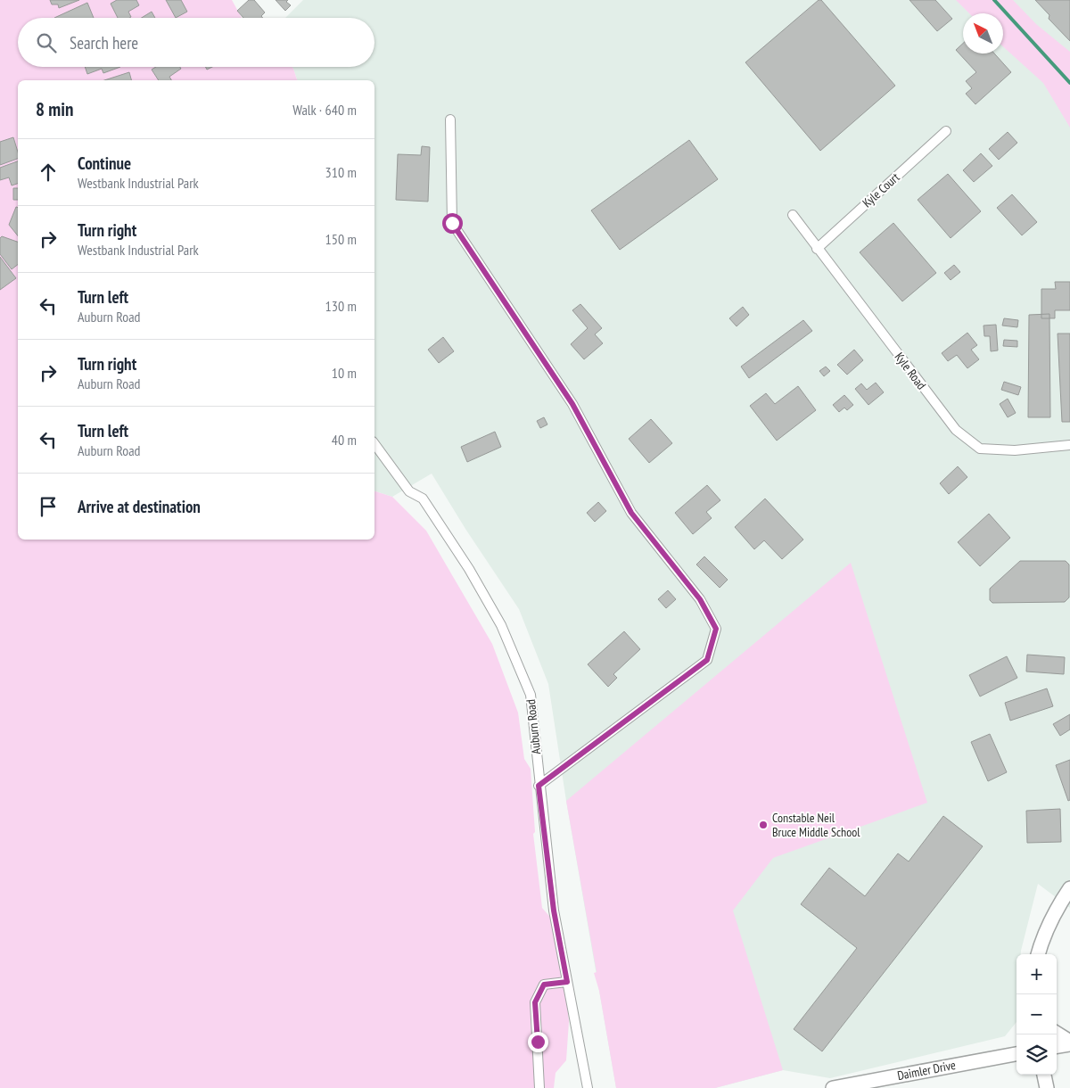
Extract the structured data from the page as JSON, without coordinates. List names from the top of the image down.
{
  "streets": {
    "street": [
      "Kyle Court",
      "Kyle Road",
      "Auburn Road",
      "Daimler Drive"
    ]
  },
  "crossings": [
    ["Kyle Court", "Kyle Road"]
  ],
  "places": ["Constable Neil Bruce Middle School"],
  "north": "top left",
  "page": {
    "search": "Search here",
    "heading": ["8 min", "Walk · 640 m"],
    "list": [
      ["Continue", "Westbank Industrial Park", "310 m"],
      ["Turn right", "Westbank Industrial Park", "150 m"],
      ["Turn left", "Auburn Road", "130 m"],
      ["Turn right", "Auburn Road", "10 m"],
      ["Turn left", "Auburn Road", "40 m"],
      "Arrive at destination"
    ],
    "map_buttons": ["+", "−"]
  }
}
